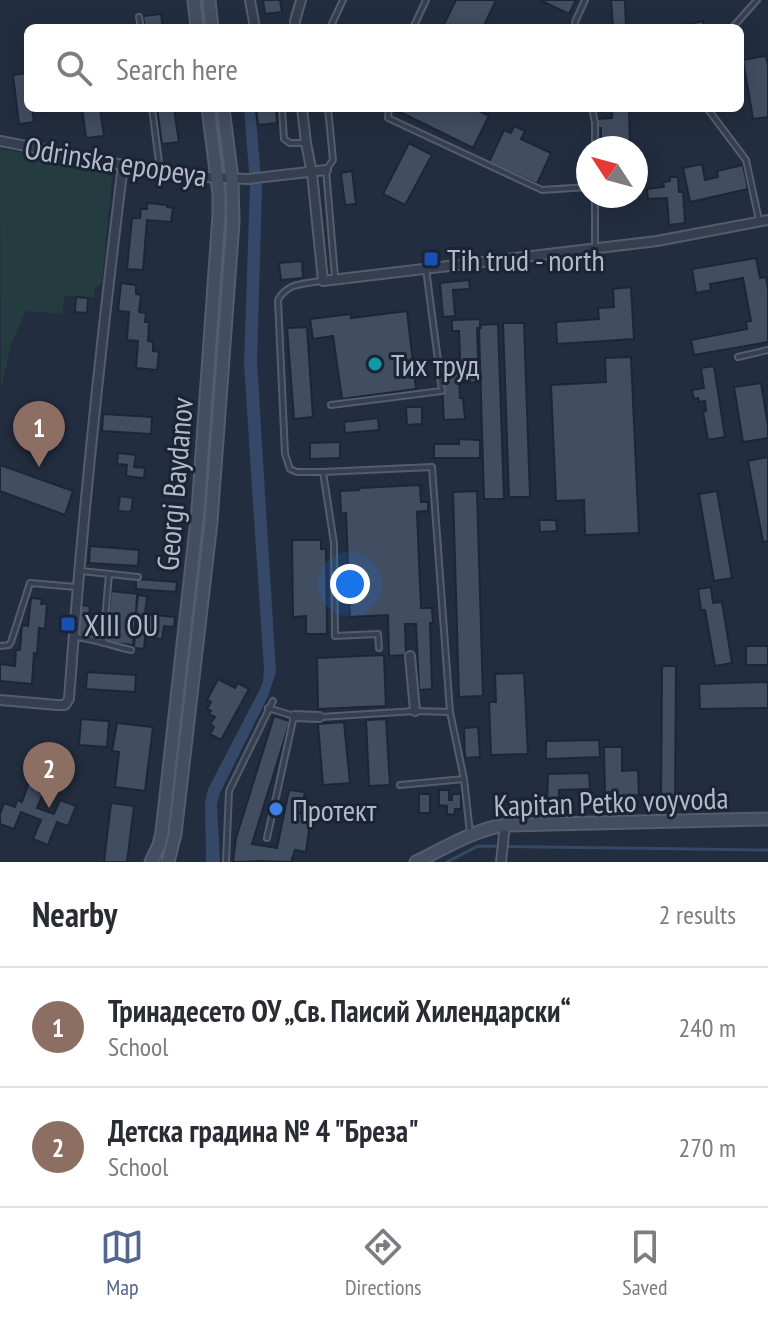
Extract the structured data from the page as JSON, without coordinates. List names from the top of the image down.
{
  "streets": {
    "main road": ["Georgi Baydanov", "Kapitan Petko voyvoda"],
    "street": ["Odrinska epopeya"]
  },
  "crossings": [
    ["Odrinska epopeya", "Georgi Baydanov"]
  ],
  "places": {
    "transit": ["Tih trud - north", "XIII OU"],
    "other": ["Тих труд", "Протект"]
  },
  "north": "top left",
  "page": {
    "search": "Search here",
    "pins": ["1", "2"],
    "heading": ["Nearby", "2 results"],
    "list": [
      {
        "mark": "1",
        "name": "Тринадесето ОУ „Св. Паисий Хилендарски“",
        "note": "School",
        "value": "240 m"
      },
      {
        "mark": "2",
        "name": "Детска градина № 4 \"Бреза\"",
        "note": "School",
        "value": "270 m"
      }
    ],
    "nav": ["Map", "Directions", "Saved"]
  }
}
